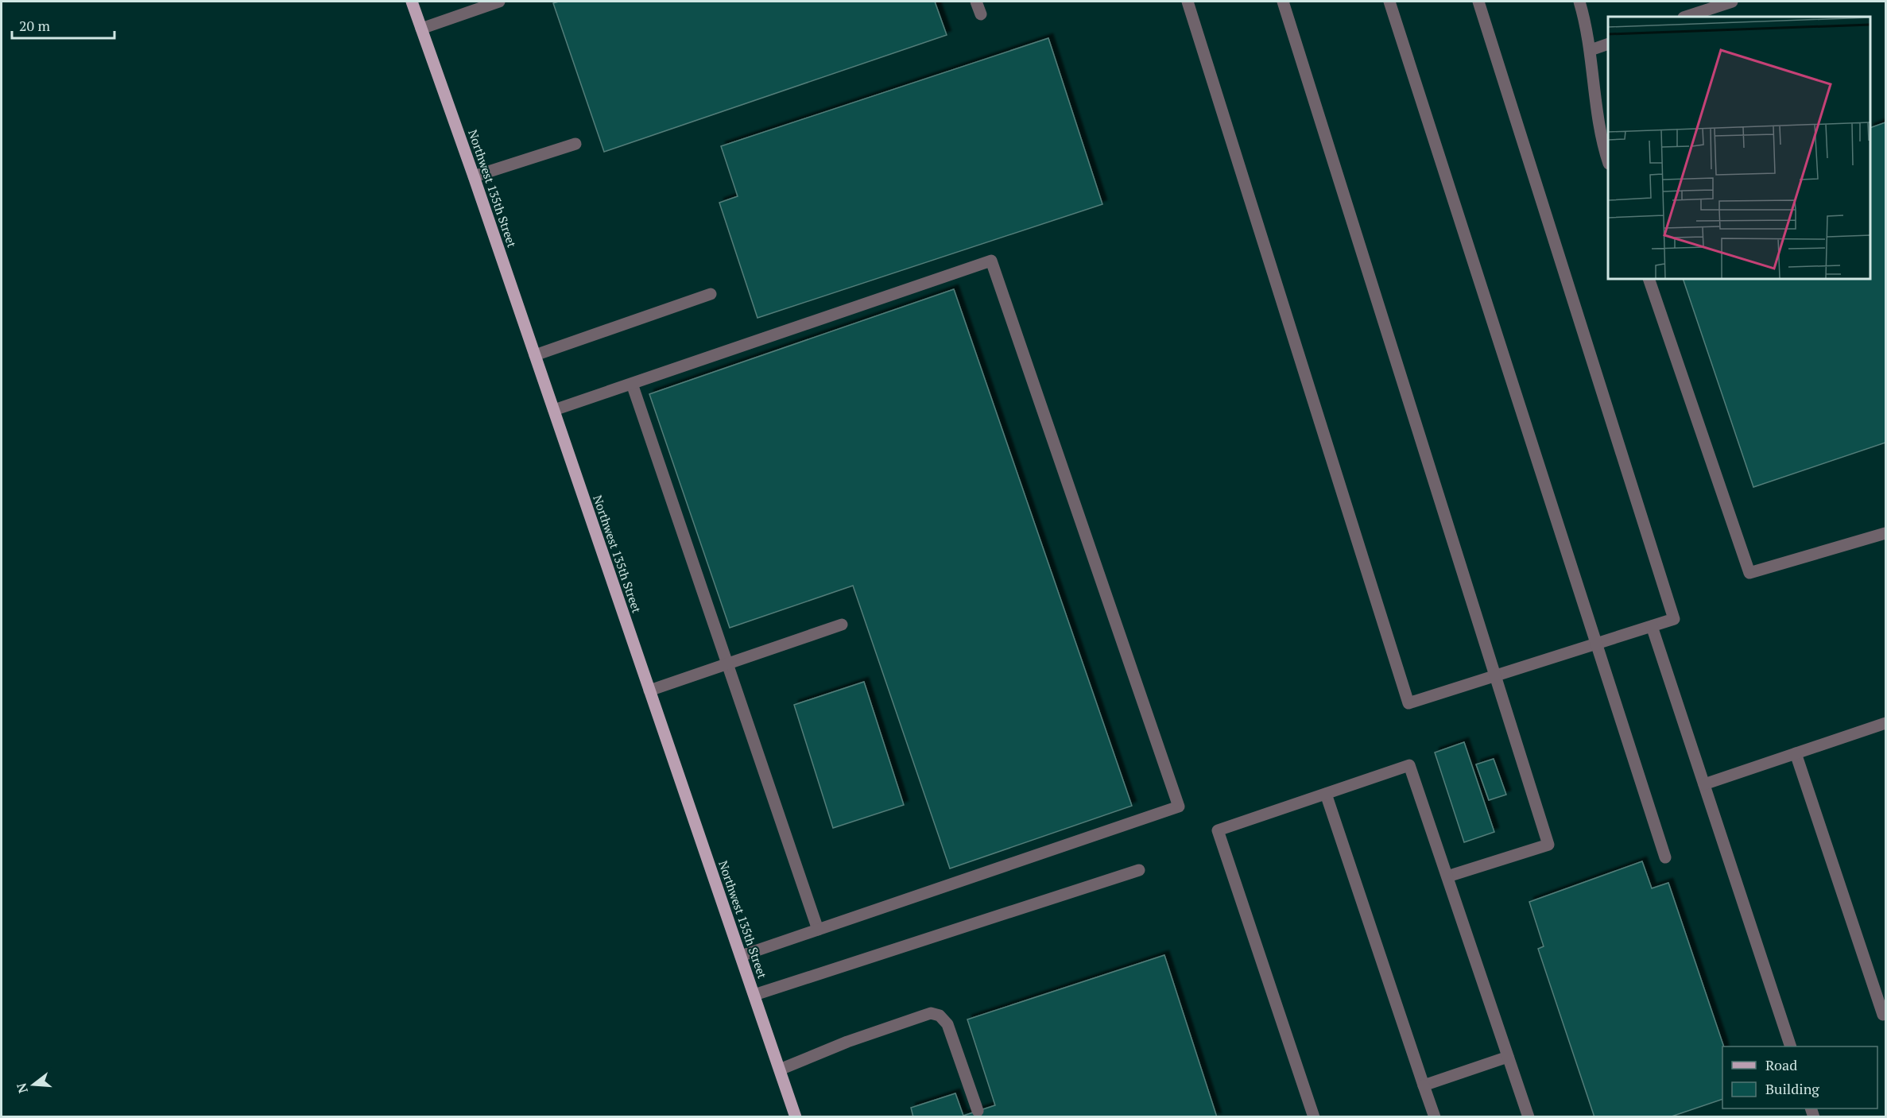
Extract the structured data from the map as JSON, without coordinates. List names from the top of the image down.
{
  "streets": {
    "main road": ["Northwest 135th Street"]
  },
  "legend": ["Road", "Building"],
  "scale_bar": "20 m",
  "north": "left"
}
